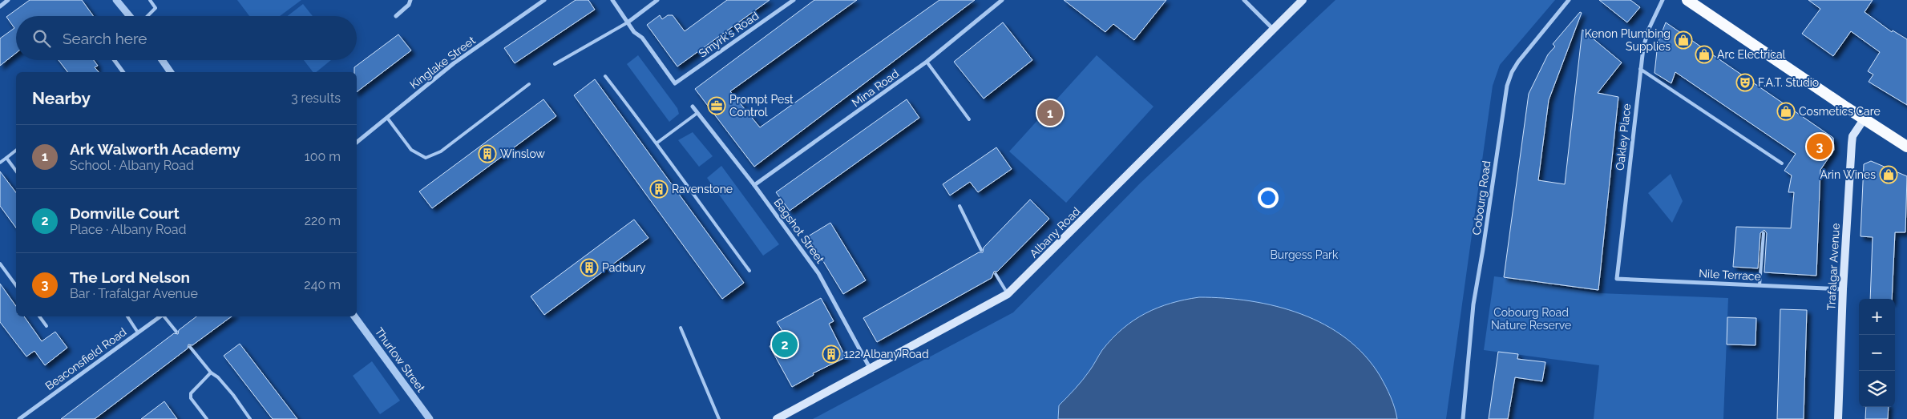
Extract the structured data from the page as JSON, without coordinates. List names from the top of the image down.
{
  "streets": {
    "main road": ["Albany Road", "Trafalgar Avenue"],
    "street": [
      "Smyrk's Road",
      "Kinglake Street",
      "Mina Road",
      "Oakley Place",
      "Cobourg Road",
      "Bagshot Street",
      "Nile Terrace",
      "Beaconsfield Road",
      "Thurlow Street"
    ]
  },
  "crossings": [
    ["Mina Road", "Bagshot Street"],
    ["Oakley Place", "Nile Terrace"],
    ["Bagshot Street", "Albany Road"],
    ["Trafalgar Avenue", "Nile Terrace"]
  ],
  "parks": ["Burgess Park", "Cobourg Road Nature Reserve"],
  "places": {
    "shop": [
      "Kenon Plumbing Supplies",
      "Arc Electrical",
      "Cosmetics Care",
      "Arin Wines"
    ],
    "theatre": ["F.A.T. Studio"],
    "office": ["Prompt Pest Control"],
    "building": [
      "Winslow",
      "Ravenstone",
      "Padbury",
      "122 Albany Road"
    ]
  },
  "page": {
    "search": "Search here",
    "heading": ["Nearby", "3 results"],
    "pins": ["1", "3", "2"],
    "list": [
      {
        "mark": "1",
        "name": "Ark Walworth Academy",
        "note": "School · Albany Road",
        "value": "100 m"
      },
      {
        "mark": "2",
        "name": "Domville Court",
        "note": "Place · Albany Road",
        "value": "220 m"
      },
      {
        "mark": "3",
        "name": "The Lord Nelson",
        "note": "Bar · Trafalgar Avenue",
        "value": "240 m"
      }
    ],
    "map_buttons": ["+", "−"]
  }
}
